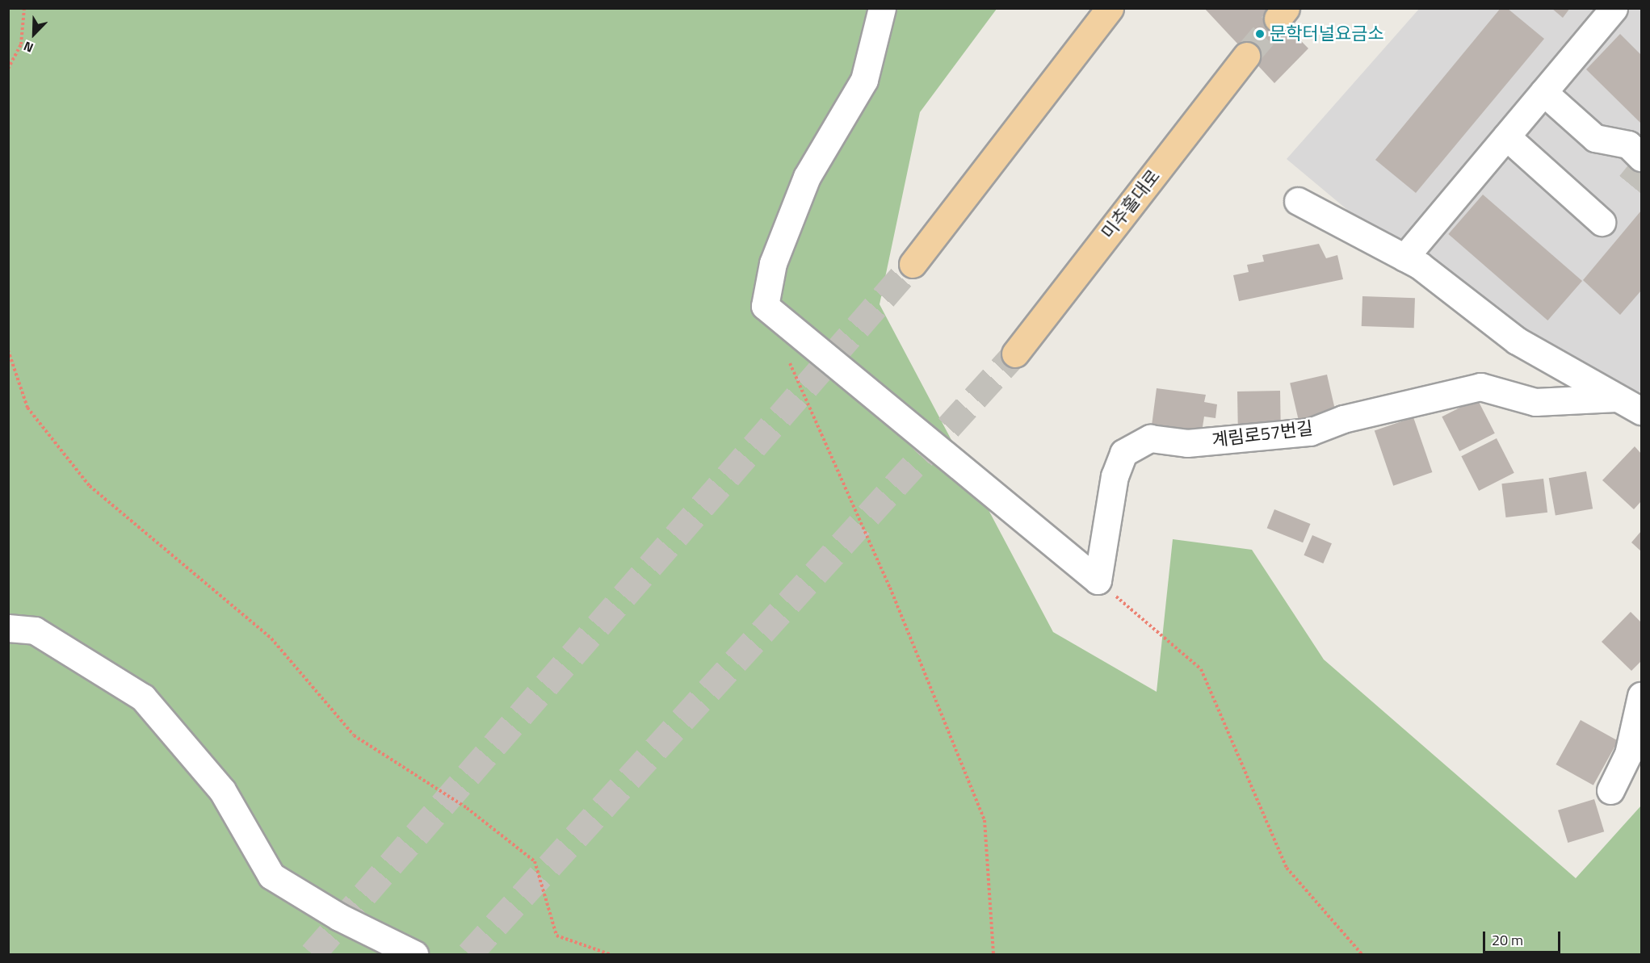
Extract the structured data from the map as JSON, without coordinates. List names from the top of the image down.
{
  "streets": {
    "main road": ["미추홀대로"],
    "street": ["계림로57번길"]
  },
  "places": ["문학터널요금소"],
  "scale_bar": "20 m",
  "north": "bottom left"
}
